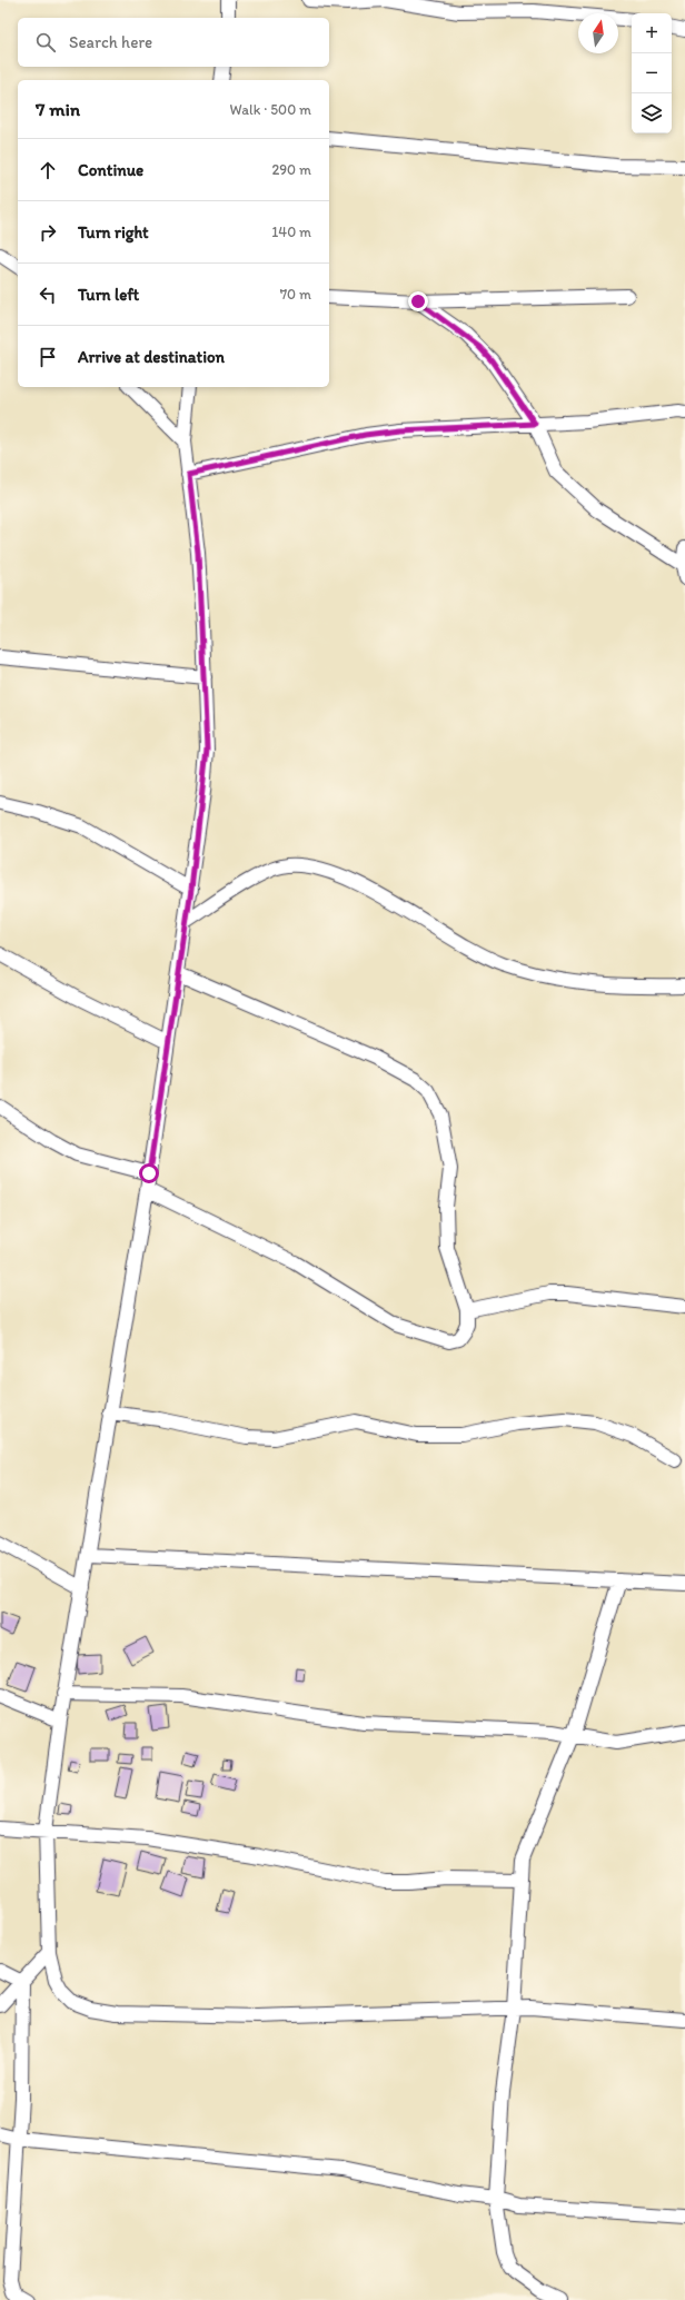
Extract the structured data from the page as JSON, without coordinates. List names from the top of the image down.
{
  "north": "top",
  "page": {
    "map_buttons": ["+", "−"],
    "search": "Search here",
    "heading": ["7 min", "Walk · 500 m"],
    "list": [
      ["Continue", "290 m"],
      ["Turn right", "140 m"],
      ["Turn left", "70 m"],
      "Arrive at destination"
    ]
  }
}
